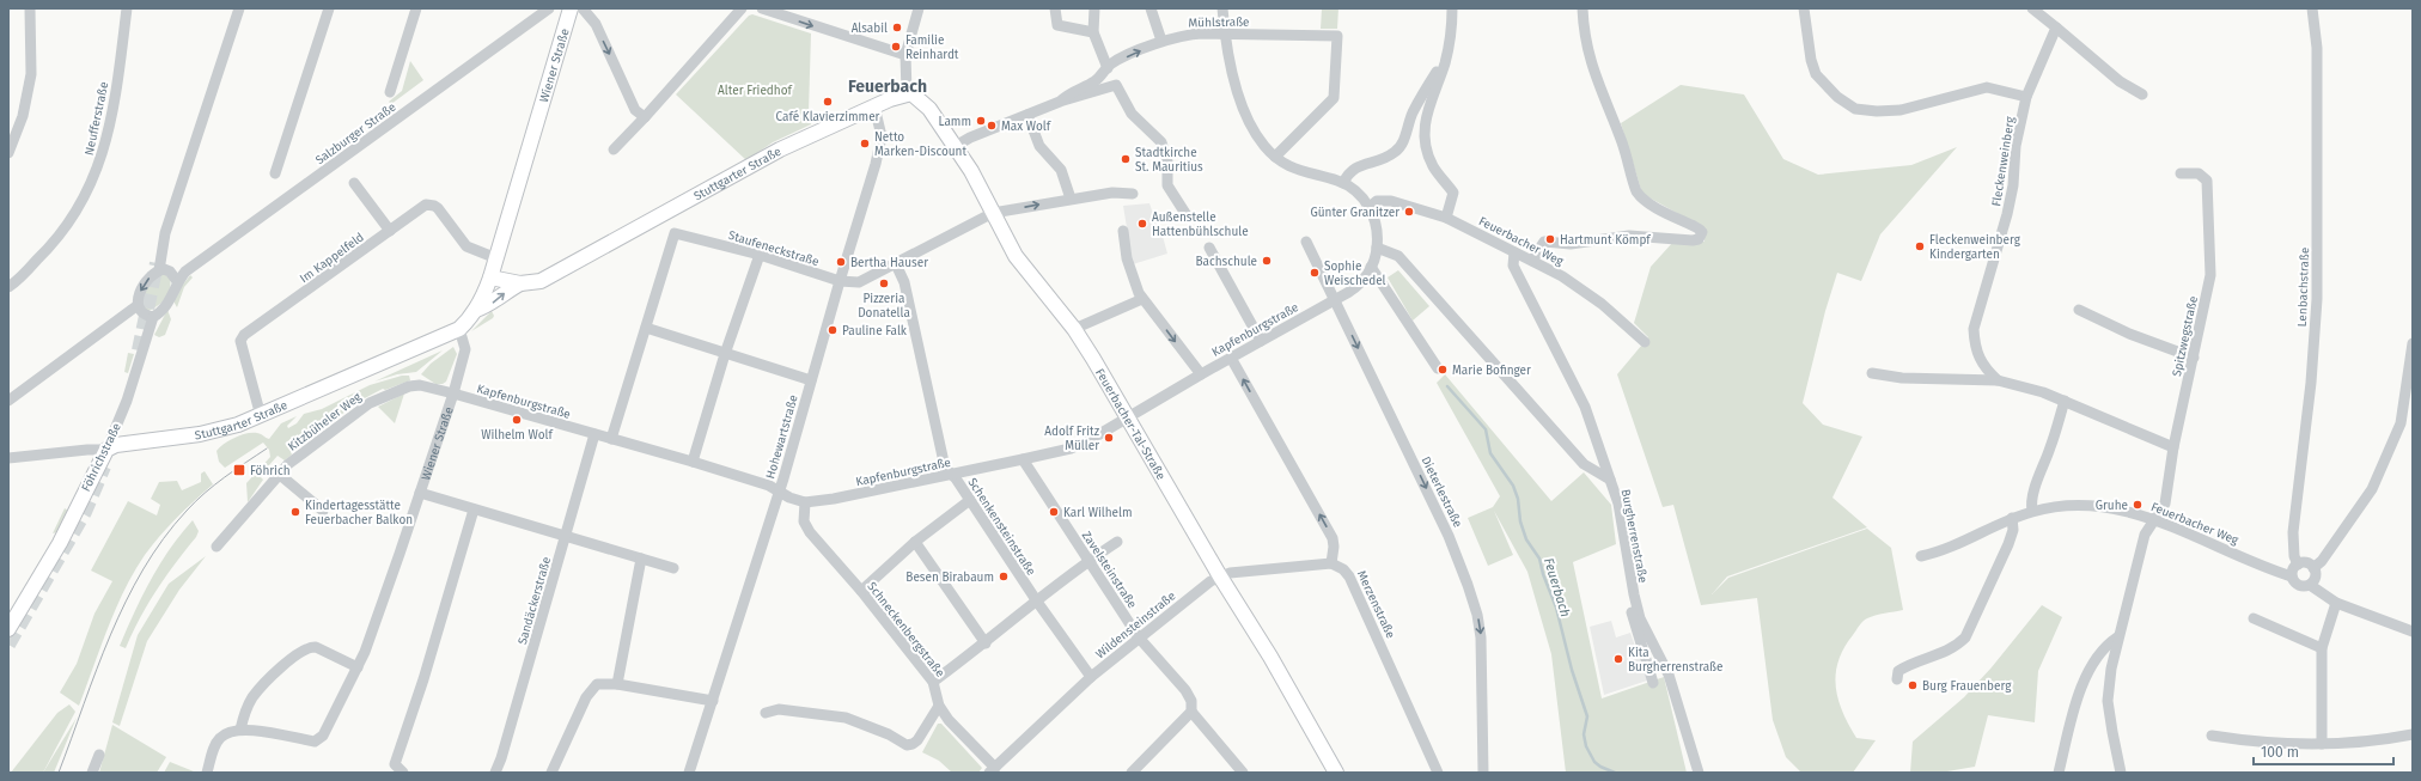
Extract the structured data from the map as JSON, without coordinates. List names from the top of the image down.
{
  "streets": {
    "main road": [
      "Wiener Straße",
      "Stuttgarter Straße",
      "Feuerbacher-Tal-Straße",
      "Föhrichstraße"
    ],
    "street": [
      "Mühlstraße",
      "Neufferstraße",
      "Salzburger Straße",
      "Fleckenweinberg",
      "Feuerbacher Weg",
      "Staufeneckstraße",
      "Im Kappelfeld",
      "Lenbachstraße",
      "Kapfenburgstraße",
      "Spitzwegstraße",
      "Kitzbüheler Weg",
      "Hohewartstraße",
      "Dieterlestraße",
      "Schenkensteinstraße",
      "Burgherrenstraße",
      "Zavelsteinstraße",
      "Sandäckerstraße",
      "Merzenstraße",
      "Wildensteinstraße",
      "Schneckenbergstraße"
    ]
  },
  "crossings": [
    ["Mühlstraße", "Feuerbacher-Tal-Straße"],
    ["Wiener Straße", "Stuttgarter Straße"],
    ["Wiener Straße", "Im Kappelfeld"],
    ["Wiener Straße", "Kapfenburgstraße"],
    ["Wiener Straße", "Kitzbüheler Weg"],
    ["Salzburger Straße", "Föhrichstraße"],
    ["Stuttgarter Straße", "Im Kappelfeld"],
    ["Stuttgarter Straße", "Feuerbacher-Tal-Straße"],
    ["Stuttgarter Straße", "Hohewartstraße"],
    ["Stuttgarter Straße", "Föhrichstraße"],
    ["Feuerbacher Weg", "Lenbachstraße"],
    ["Feuerbacher Weg", "Kapfenburgstraße"],
    ["Feuerbacher Weg", "Spitzwegstraße"],
    ["Staufeneckstraße", "Feuerbacher-Tal-Straße"],
    ["Staufeneckstraße", "Hohewartstraße"],
    ["Staufeneckstraße", "Schenkensteinstraße"],
    ["Kapfenburgstraße", "Kitzbüheler Weg"],
    ["Kapfenburgstraße", "Feuerbacher-Tal-Straße"],
    ["Kapfenburgstraße", "Hohewartstraße"],
    ["Kapfenburgstraße", "Dieterlestraße"],
    ["Kapfenburgstraße", "Schenkensteinstraße"],
    ["Kapfenburgstraße", "Burgherrenstraße"],
    ["Kapfenburgstraße", "Zavelsteinstraße"],
    ["Kapfenburgstraße", "Sandäckerstraße"],
    ["Kapfenburgstraße", "Schneckenbergstraße"],
    ["Feuerbacher-Tal-Straße", "Wildensteinstraße"],
    ["Schenkensteinstraße", "Wildensteinstraße"],
    ["Zavelsteinstraße", "Wildensteinstraße"],
    ["Merzenstraße", "Wildensteinstraße"],
    ["Wildensteinstraße", "Schneckenbergstraße"]
  ],
  "one_way": ["Dieterlestraße"],
  "districts": ["Feuerbach"],
  "water": ["Feuerbach"],
  "parks": ["Alter Friedhof"],
  "places": {
    "other": [
      "Alsabil",
      "Familie Reinhardt",
      "Café Klavierzimmer",
      "Lamm",
      "Max Wolf",
      "Netto Marken-Discount",
      "Stadtkirche St. Mauritius",
      "Günter Granitzer",
      "Außenstelle Hattenbühlschule",
      "Hartmunt Kömpf",
      "Fleckenweinberg Kindergarten",
      "Bachschule",
      "Bertha Hauser",
      "Sophie Weischedel",
      "Pizzeria Donatella",
      "Pauline Falk",
      "Marie Bofinger",
      "Wilhelm Wolf",
      "Adolf Fritz Müller",
      "Gruhe",
      "Kindertagesstätte Feuerbacher Balkon",
      "Karl Wilhelm",
      "Besen Birabaum",
      "Kita Burgherrenstraße",
      "Burg Frauenberg"
    ],
    "transit": ["Föhrich"]
  },
  "scale_bar": "100 m"
}
